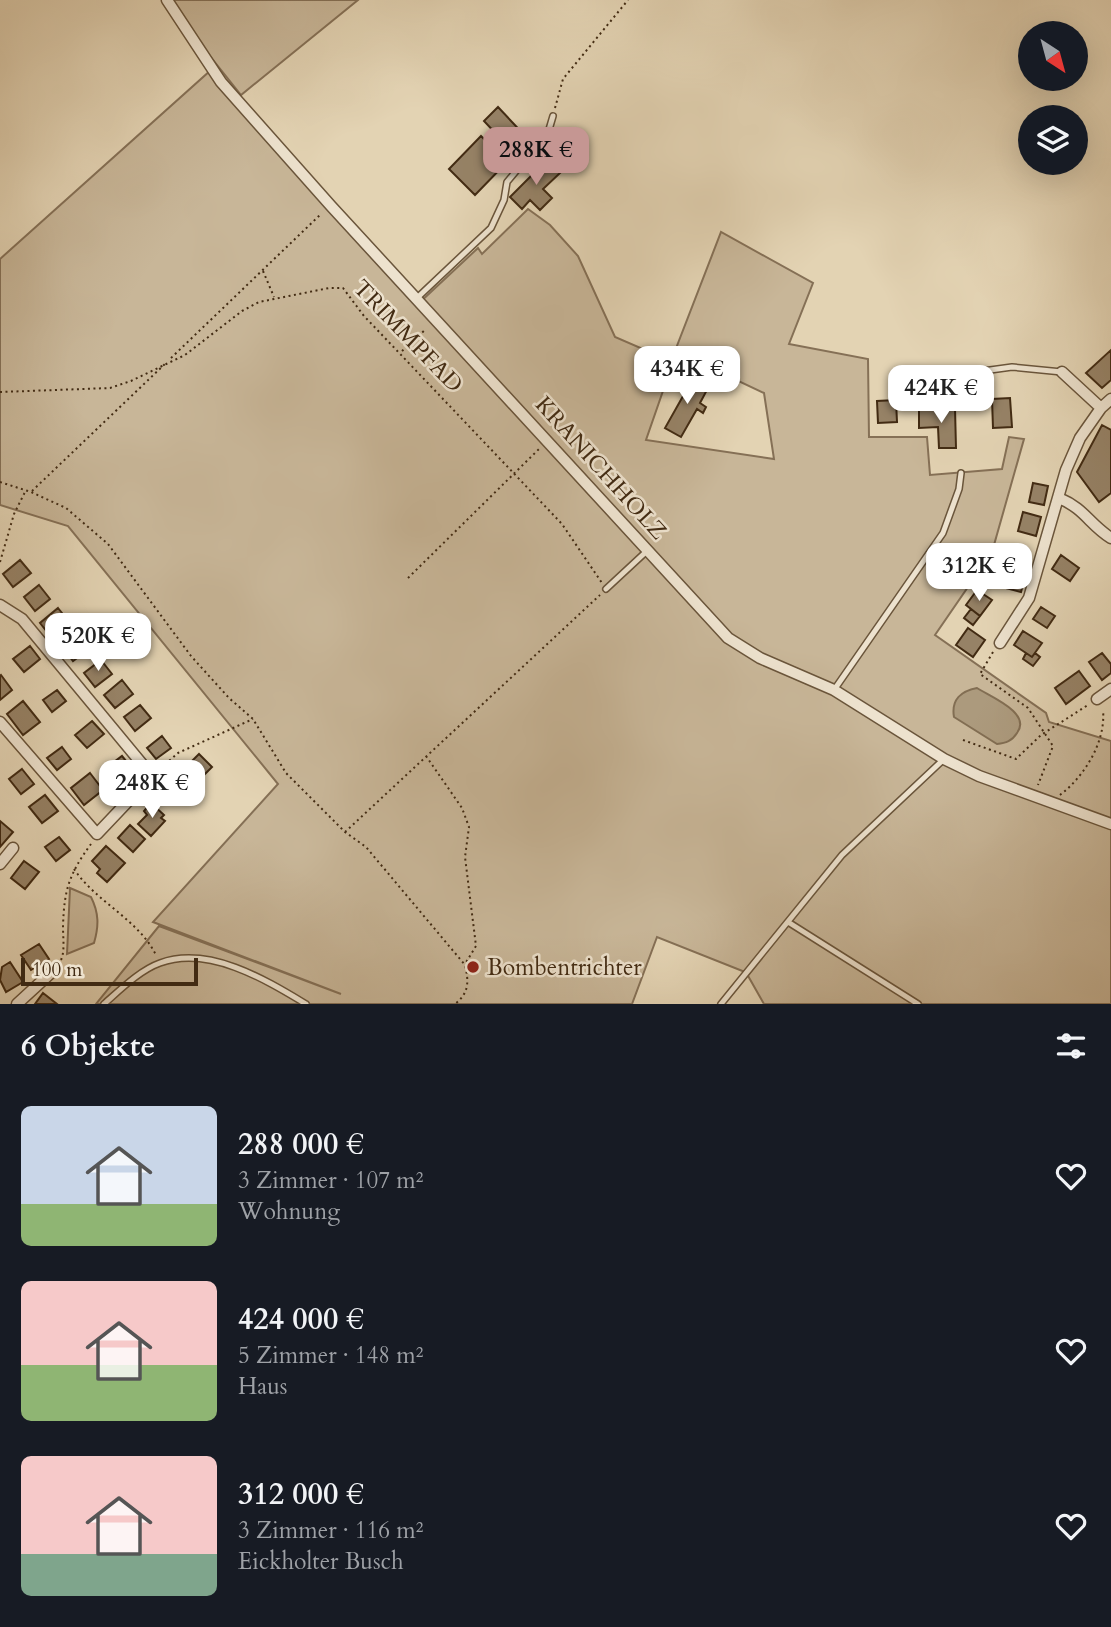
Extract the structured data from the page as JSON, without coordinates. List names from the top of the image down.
{
  "streets": {
    "street": ["KRANICHHOLZ"],
    "path": ["TRIMMPFAD"]
  },
  "places": ["Bombentrichter"],
  "scale_bar": "100 m",
  "north": "bottom right",
  "page": {
    "price": [
      "288K €",
      "434K €",
      "424K €",
      "312K €",
      "520K €",
      "248K €"
    ],
    "scale": "100 m",
    "heading": "6 Objekte",
    "list": [
      {
        "name": "288 000 €",
        "note": "3 Zimmer · 107 m² · Wohnung"
      },
      {
        "name": "424 000 €",
        "note": "5 Zimmer · 148 m² · Haus"
      },
      {
        "name": "312 000 €",
        "note": "3 Zimmer · 116 m² · Eickholter Busch"
      }
    ]
  }
}
